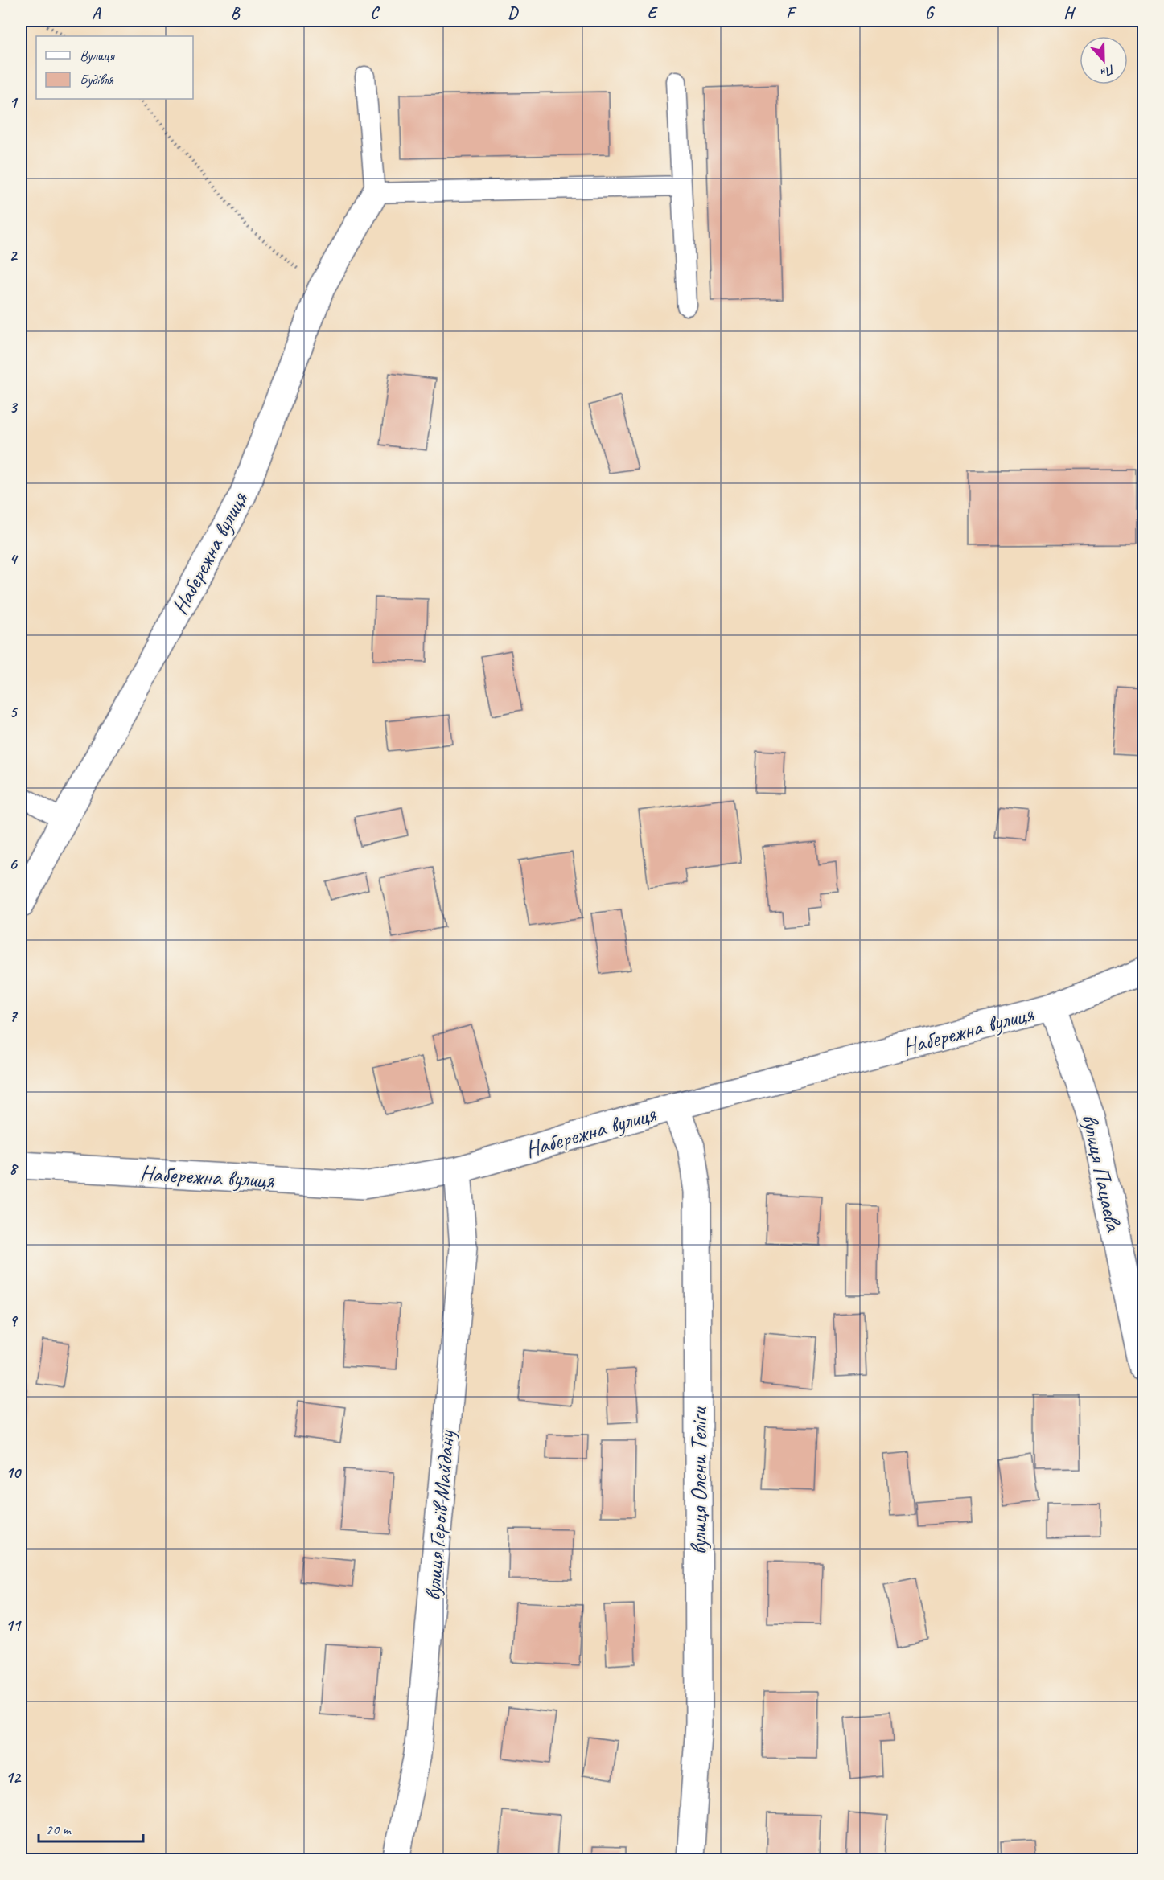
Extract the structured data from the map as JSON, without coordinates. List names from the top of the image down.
{
  "streets": {
    "street": [
      "Набережна вулиця",
      "вулиця Пацаєва",
      "вулиця Олени Теліги",
      "вулиця Героїв Майдану"
    ]
  },
  "crossings": [
    ["Набережна вулиця", "вулиця Пацаєва"],
    ["Набережна вулиця", "вулиця Олени Теліги"],
    ["Набережна вулиця", "вулиця Героїв Майдану"]
  ],
  "legend": ["Вулиця", "Будівля"],
  "scale_bar": "20 m",
  "north": "bottom",
  "grid": {
    "columns": [
      "A",
      "B",
      "C",
      "D",
      "E",
      "F",
      "G",
      "H"
    ],
    "rows": [
      "1",
      "2",
      "3",
      "4",
      "5",
      "6",
      "7",
      "8",
      "9",
      "10",
      "11",
      "12"
    ]
  }
}
